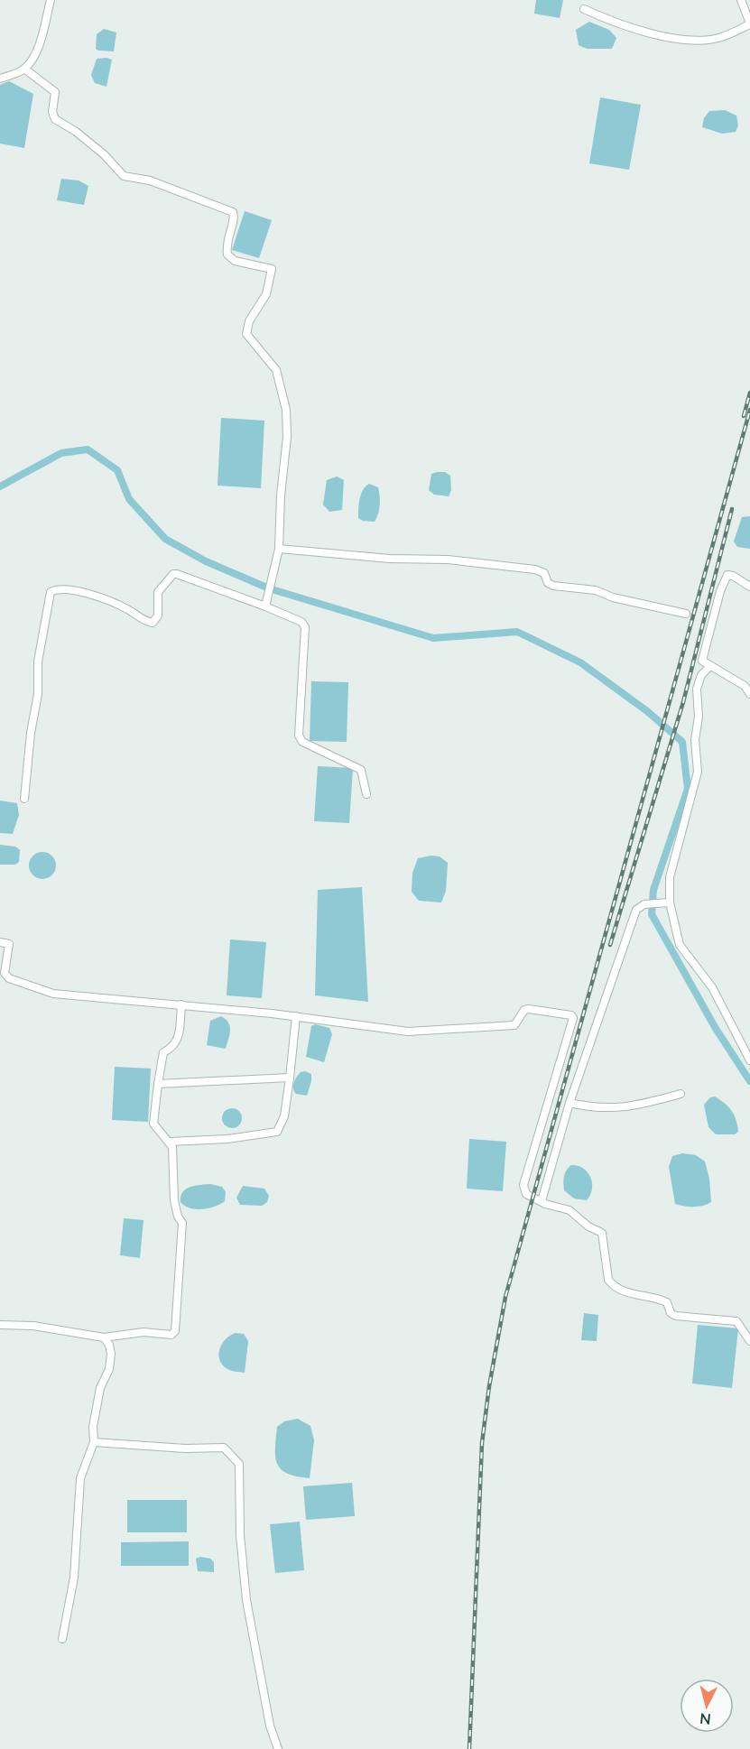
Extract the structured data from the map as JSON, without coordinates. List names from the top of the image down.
{
  "north": "bottom"
}
